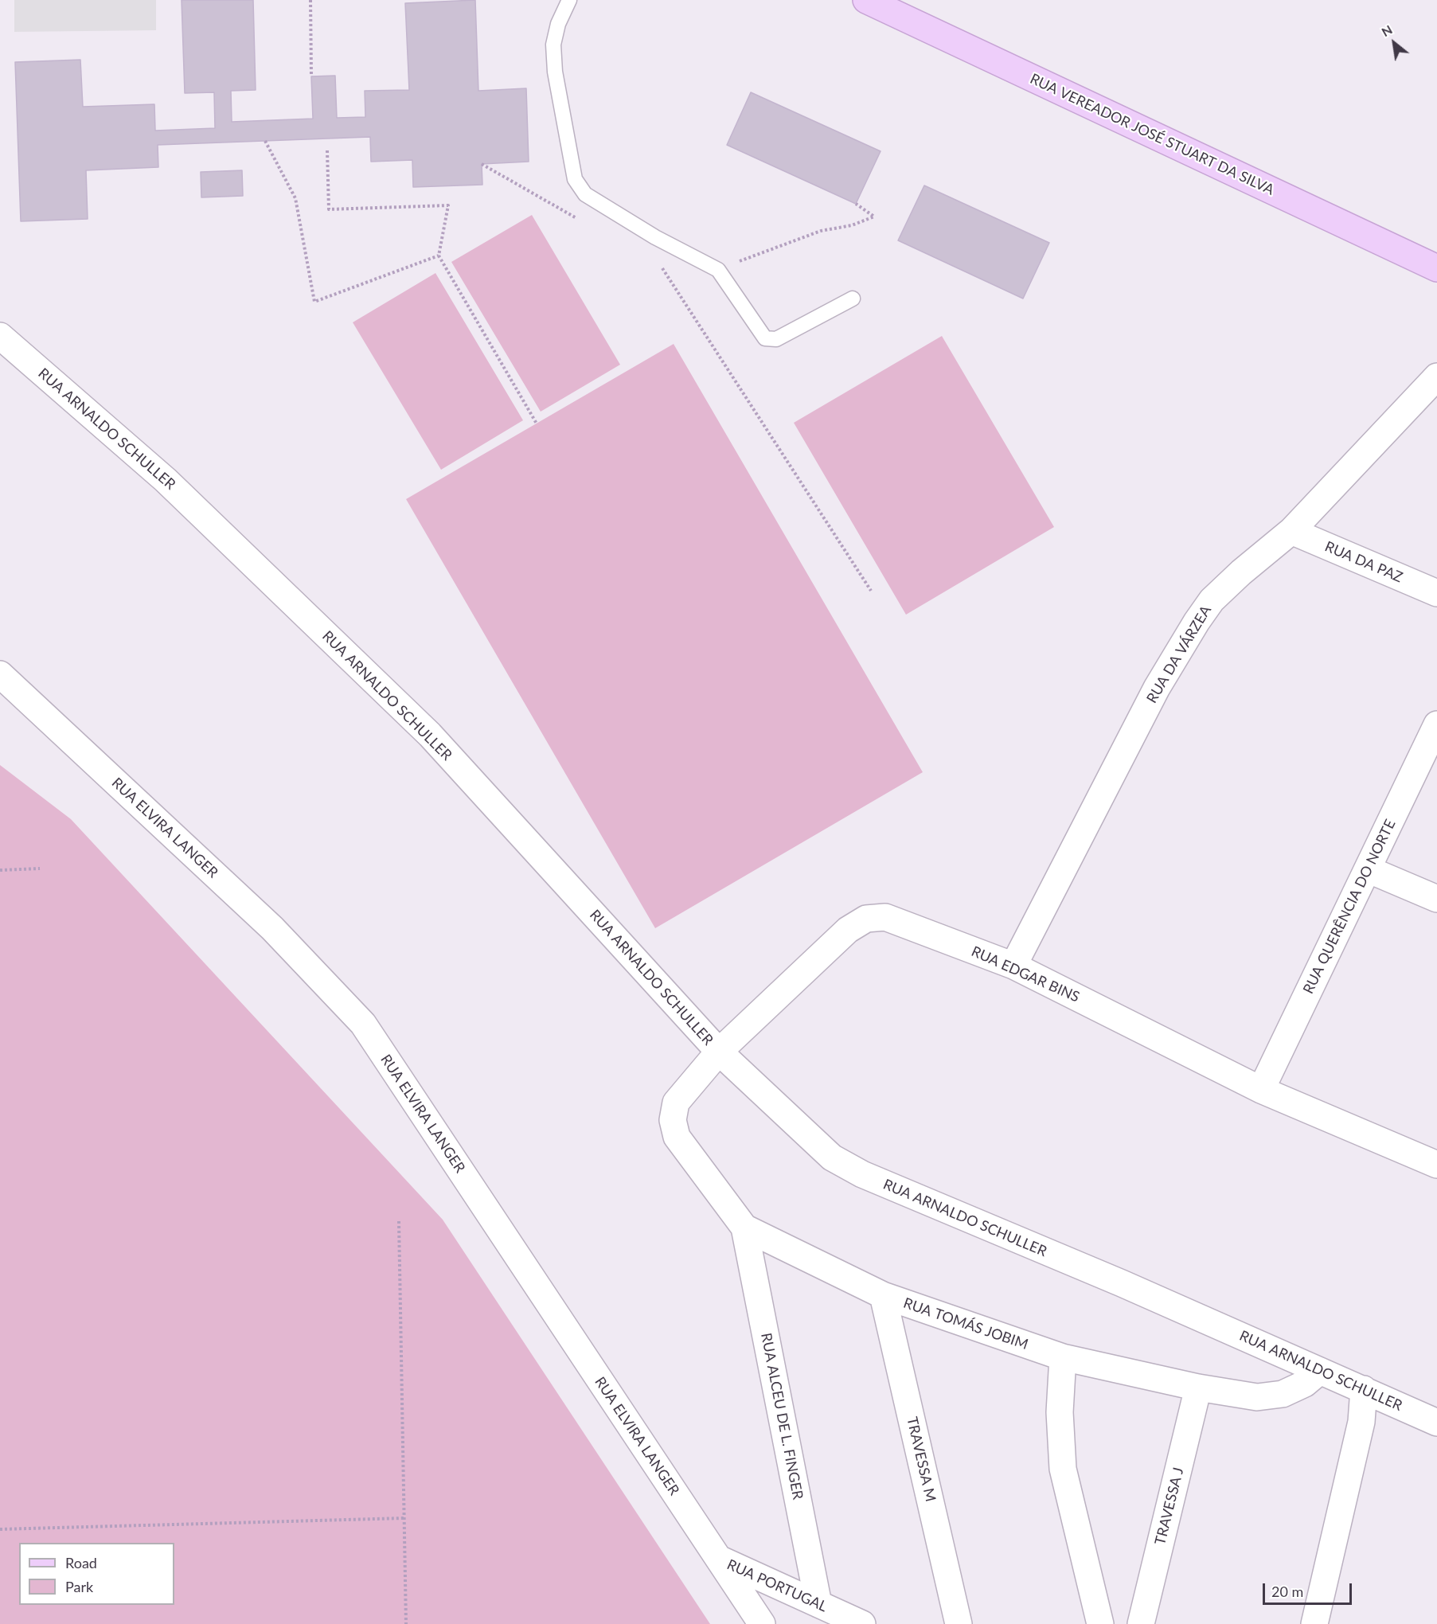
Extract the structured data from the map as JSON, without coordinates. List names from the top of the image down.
{
  "streets": {
    "main road": ["RUA VEREADOR JOSÉ STUART DA SILVA"],
    "street": [
      "RUA ARNALDO SCHULLER",
      "RUA DA PAZ",
      "RUA DA VÁRZEA",
      "RUA ELVIRA LANGER",
      "RUA QUERÊNCIA DO NORTE",
      "RUA EDGAR BINS",
      "RUA TOMÁS JOBIM",
      "RUA ALCEU DE L. FINGER",
      "TRAVESSA M",
      "TRAVESSA J",
      "RUA PORTUGAL"
    ]
  },
  "crossings": [
    ["RUA ARNALDO SCHULLER", "RUA EDGAR BINS"],
    ["RUA ARNALDO SCHULLER", "RUA TOMÁS JOBIM"],
    ["RUA DA PAZ", "RUA DA VÁRZEA"],
    ["RUA DA VÁRZEA", "RUA EDGAR BINS"],
    ["RUA ELVIRA LANGER", "RUA PORTUGAL"],
    ["RUA QUERÊNCIA DO NORTE", "RUA EDGAR BINS"],
    ["RUA EDGAR BINS", "RUA TOMÁS JOBIM"],
    ["RUA TOMÁS JOBIM", "RUA ALCEU DE L. FINGER"],
    ["RUA TOMÁS JOBIM", "TRAVESSA M"],
    ["RUA TOMÁS JOBIM", "TRAVESSA J"],
    ["RUA ALCEU DE L. FINGER", "RUA PORTUGAL"]
  ],
  "legend": ["Road", "Park"],
  "scale_bar": "20 m",
  "north": "top left"
}
